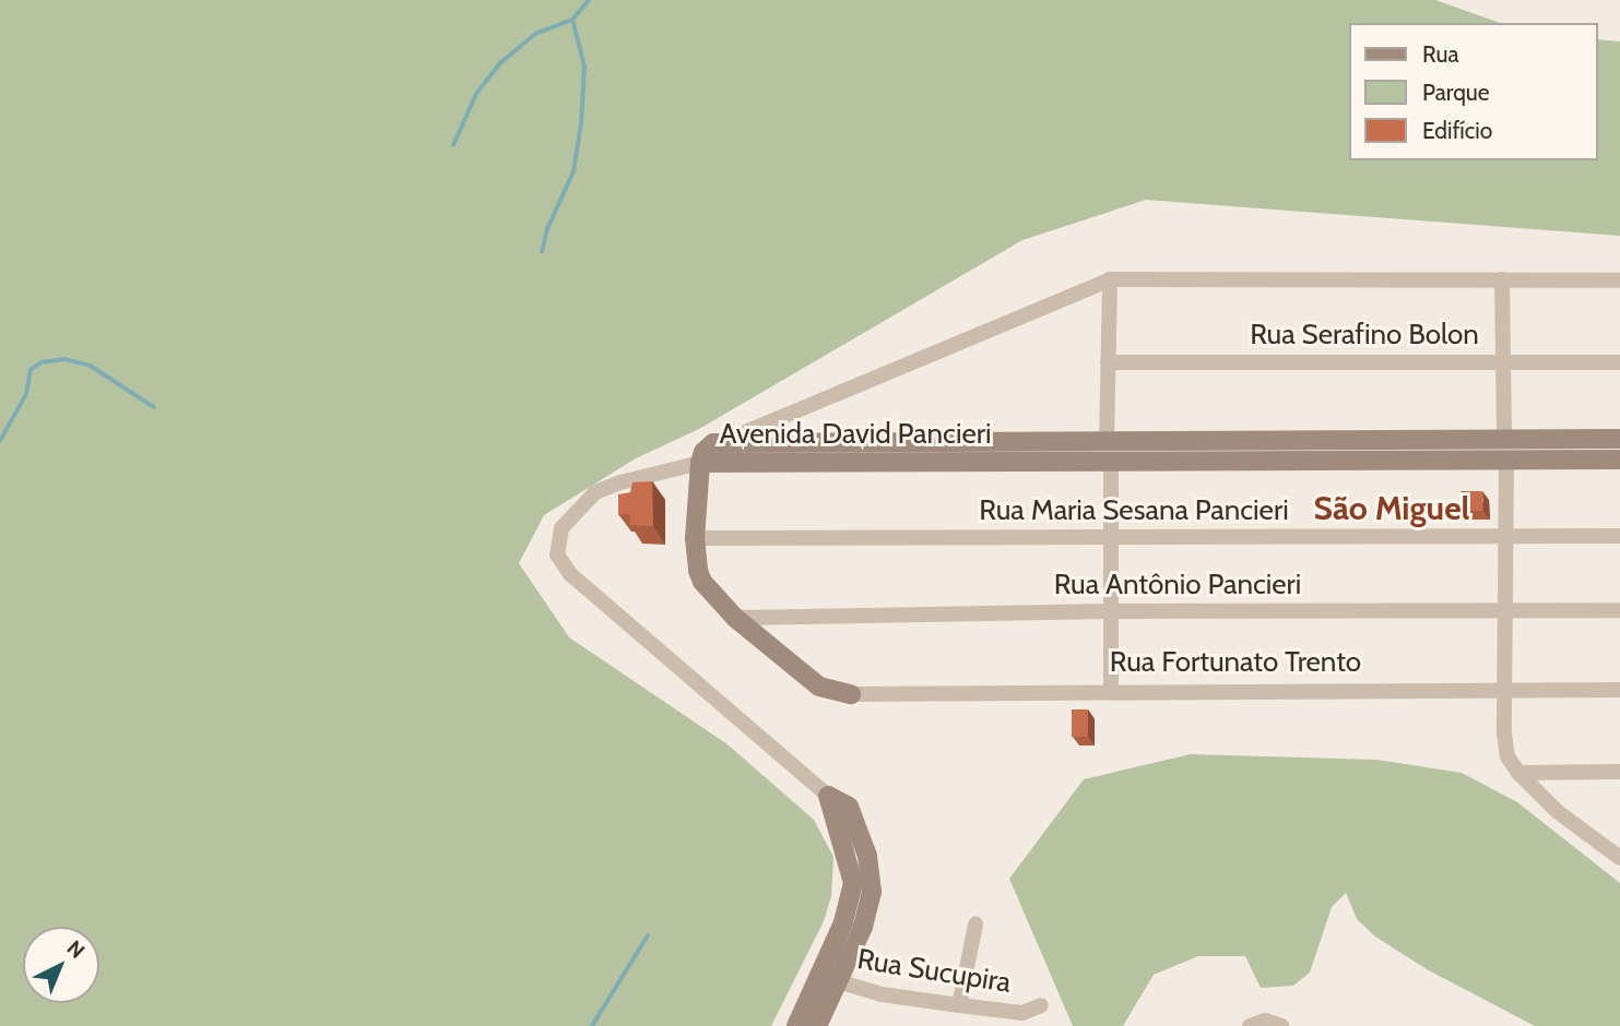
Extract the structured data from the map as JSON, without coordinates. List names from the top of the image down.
{
  "streets": {
    "street": [
      "Rua Serafino Bolon",
      "Avenida David Pancieri",
      "Rua Maria Sesana Pancieri",
      "Rua Antônio Pancieri",
      "Rua Fortunato Trento",
      "Rua Sucupira"
    ]
  },
  "districts": ["São Miguel"],
  "legend": ["Rua", "Parque", "Edifício"],
  "north": "top right"
}
